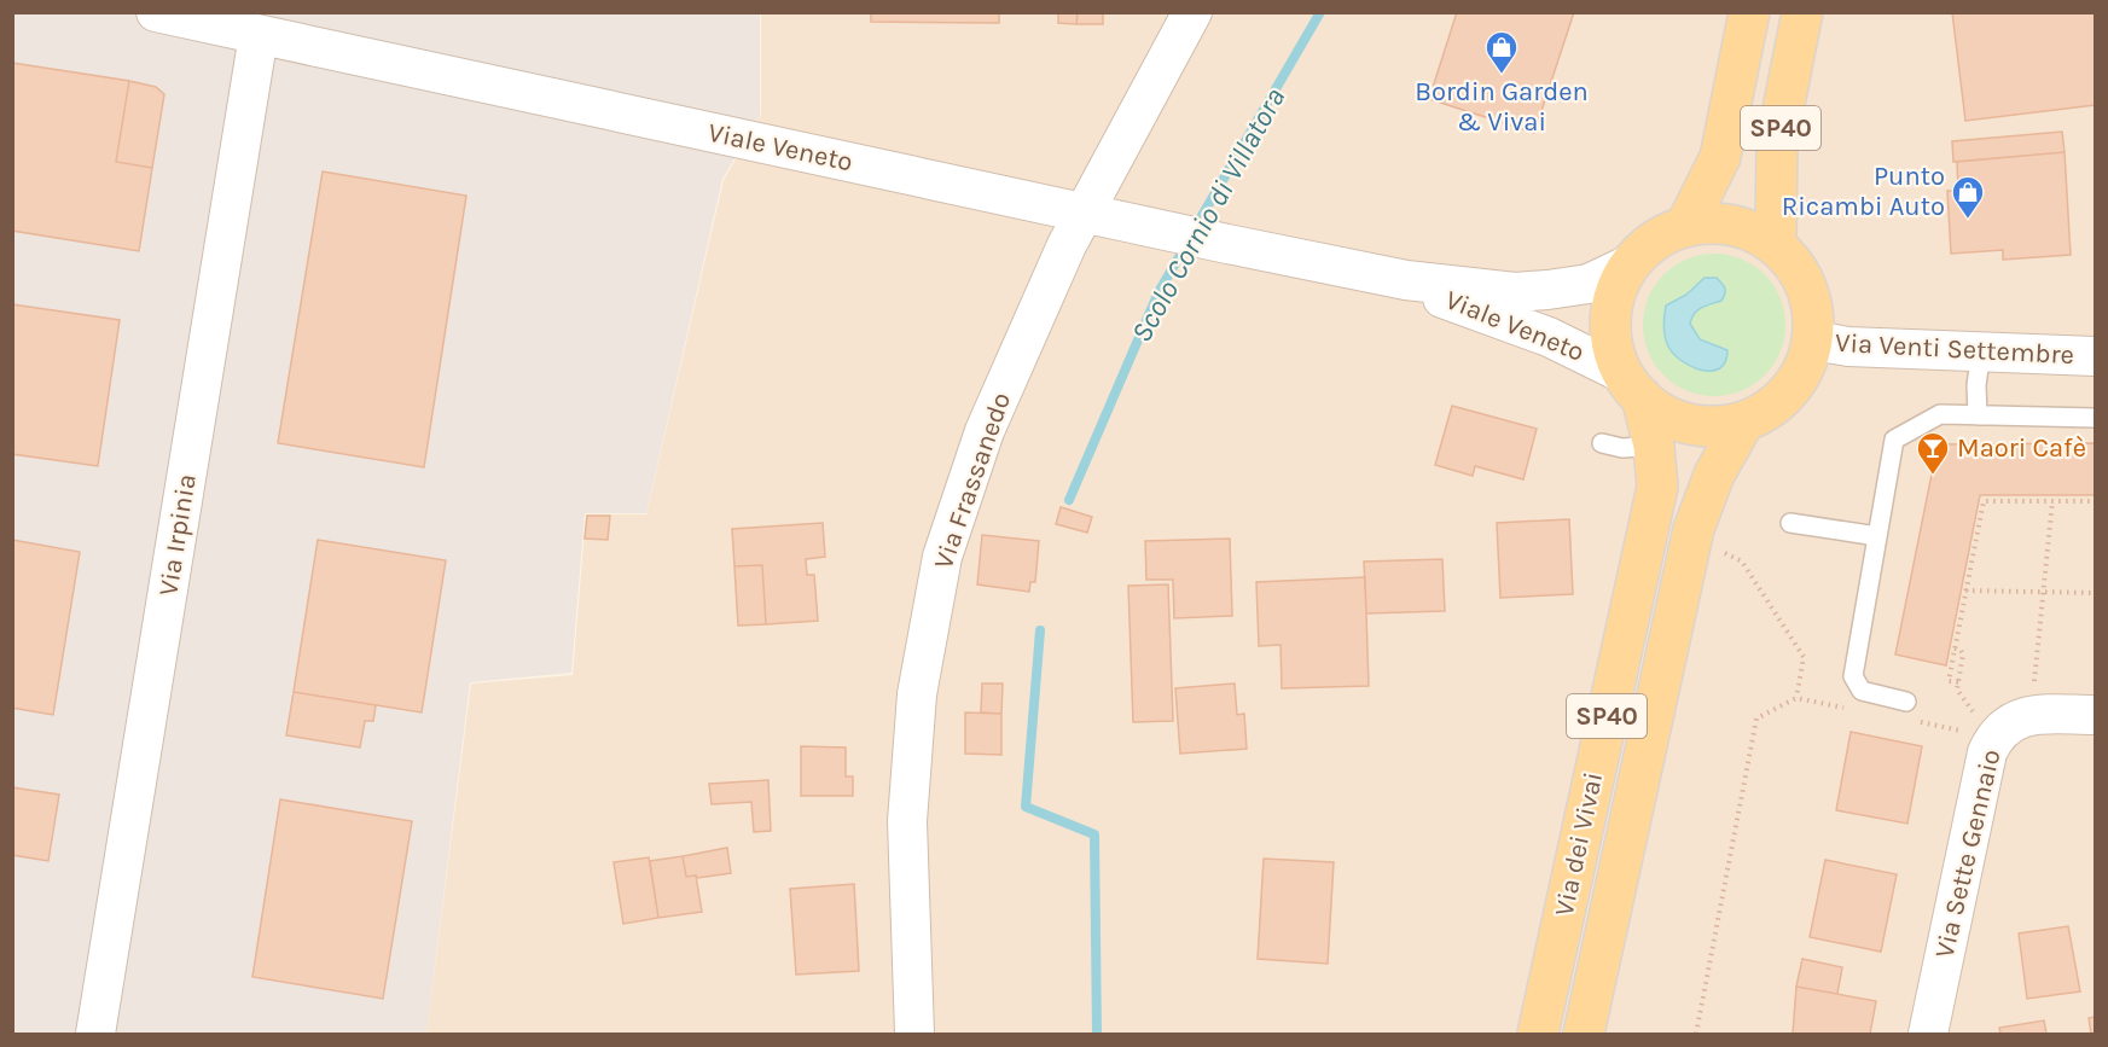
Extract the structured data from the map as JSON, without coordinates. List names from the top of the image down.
{
  "streets": {
    "main road": ["SP40", "Via dei Vivai"],
    "street": [
      "Viale Veneto",
      "Via Venti Settembre",
      "Via Frassanedo",
      "Via Irpinia",
      "Via Sette Gennaio"
    ]
  },
  "crossings": [
    ["SP40", "Viale Veneto"],
    ["SP40", "Via Venti Settembre"],
    ["SP40", "Via dei Vivai"],
    ["Viale Veneto", "Via Venti Settembre"],
    ["Viale Veneto", "Via Frassanedo"],
    ["Viale Veneto", "Via Irpinia"],
    ["Viale Veneto", "Via dei Vivai"],
    ["Via Venti Settembre", "Via dei Vivai"]
  ],
  "water": ["Scolo Cornio di Villatora"],
  "places": {
    "shop": ["Bordin Garden & Vivai", "Punto Ricambi Auto"],
    "bar": ["Maori Cafè"]
  }
}
